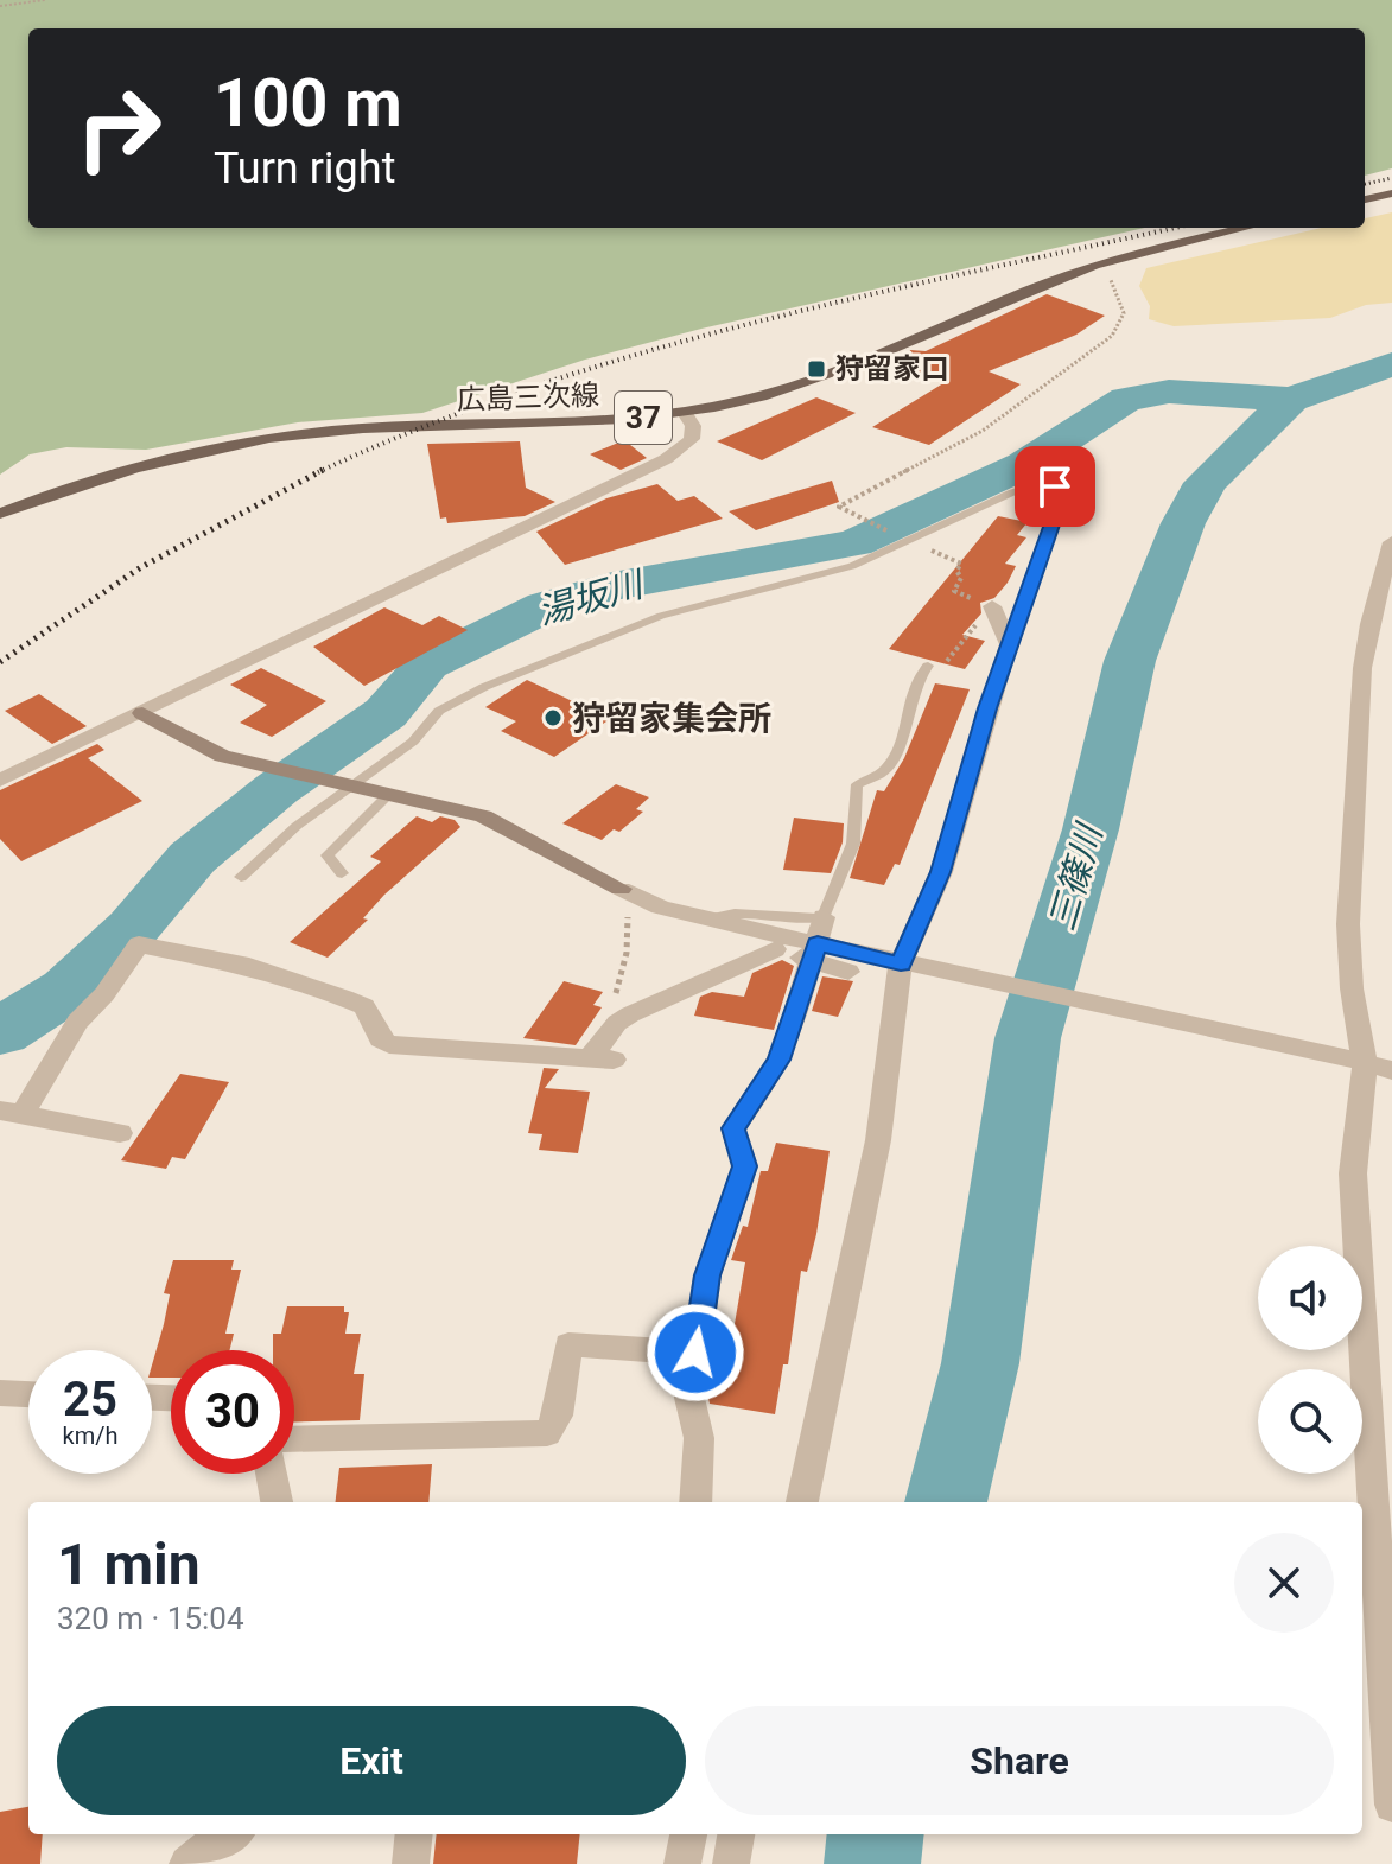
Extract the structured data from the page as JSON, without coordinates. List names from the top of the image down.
{
  "streets": {
    "main road": ["広島三次線", "37"]
  },
  "water": ["湯坂川", "三篠川"],
  "places": {
    "transit": ["狩留家口"],
    "other": ["狩留家集会所"]
  },
  "page": {
    "turn": ["100 m", "Turn right"],
    "speed": "25 km/h",
    "limit": "30",
    "heading": ["1 min", "320 m · 15:04"],
    "buttons": ["Exit", "Share"]
  }
}
